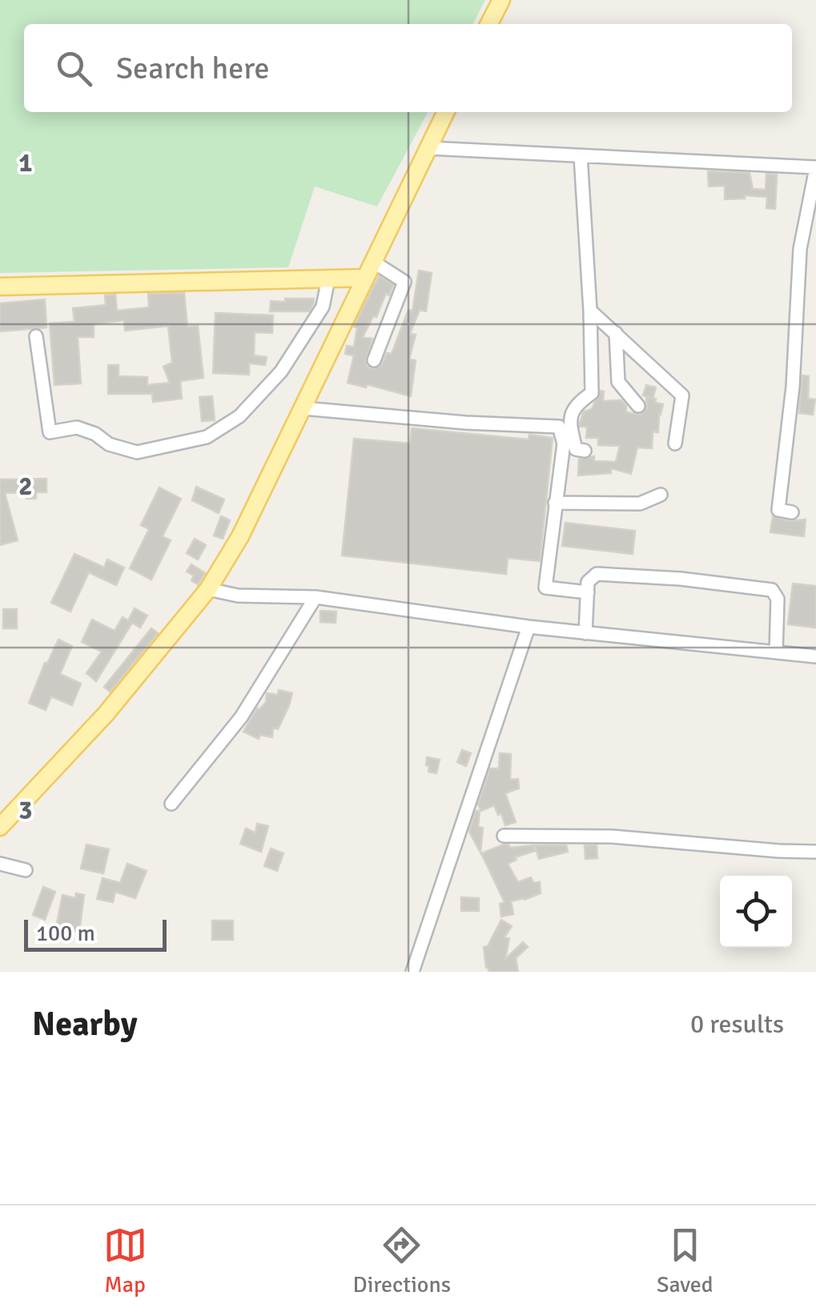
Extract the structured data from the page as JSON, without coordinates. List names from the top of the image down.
{
  "scale_bar": "100 m",
  "page": {
    "search": "Search here",
    "scale": "100 m",
    "heading": ["Nearby", "0 results"],
    "nav": ["Map", "Directions", "Saved"]
  },
  "grid": {
    "rows": ["1", "2", "3"]
  }
}
